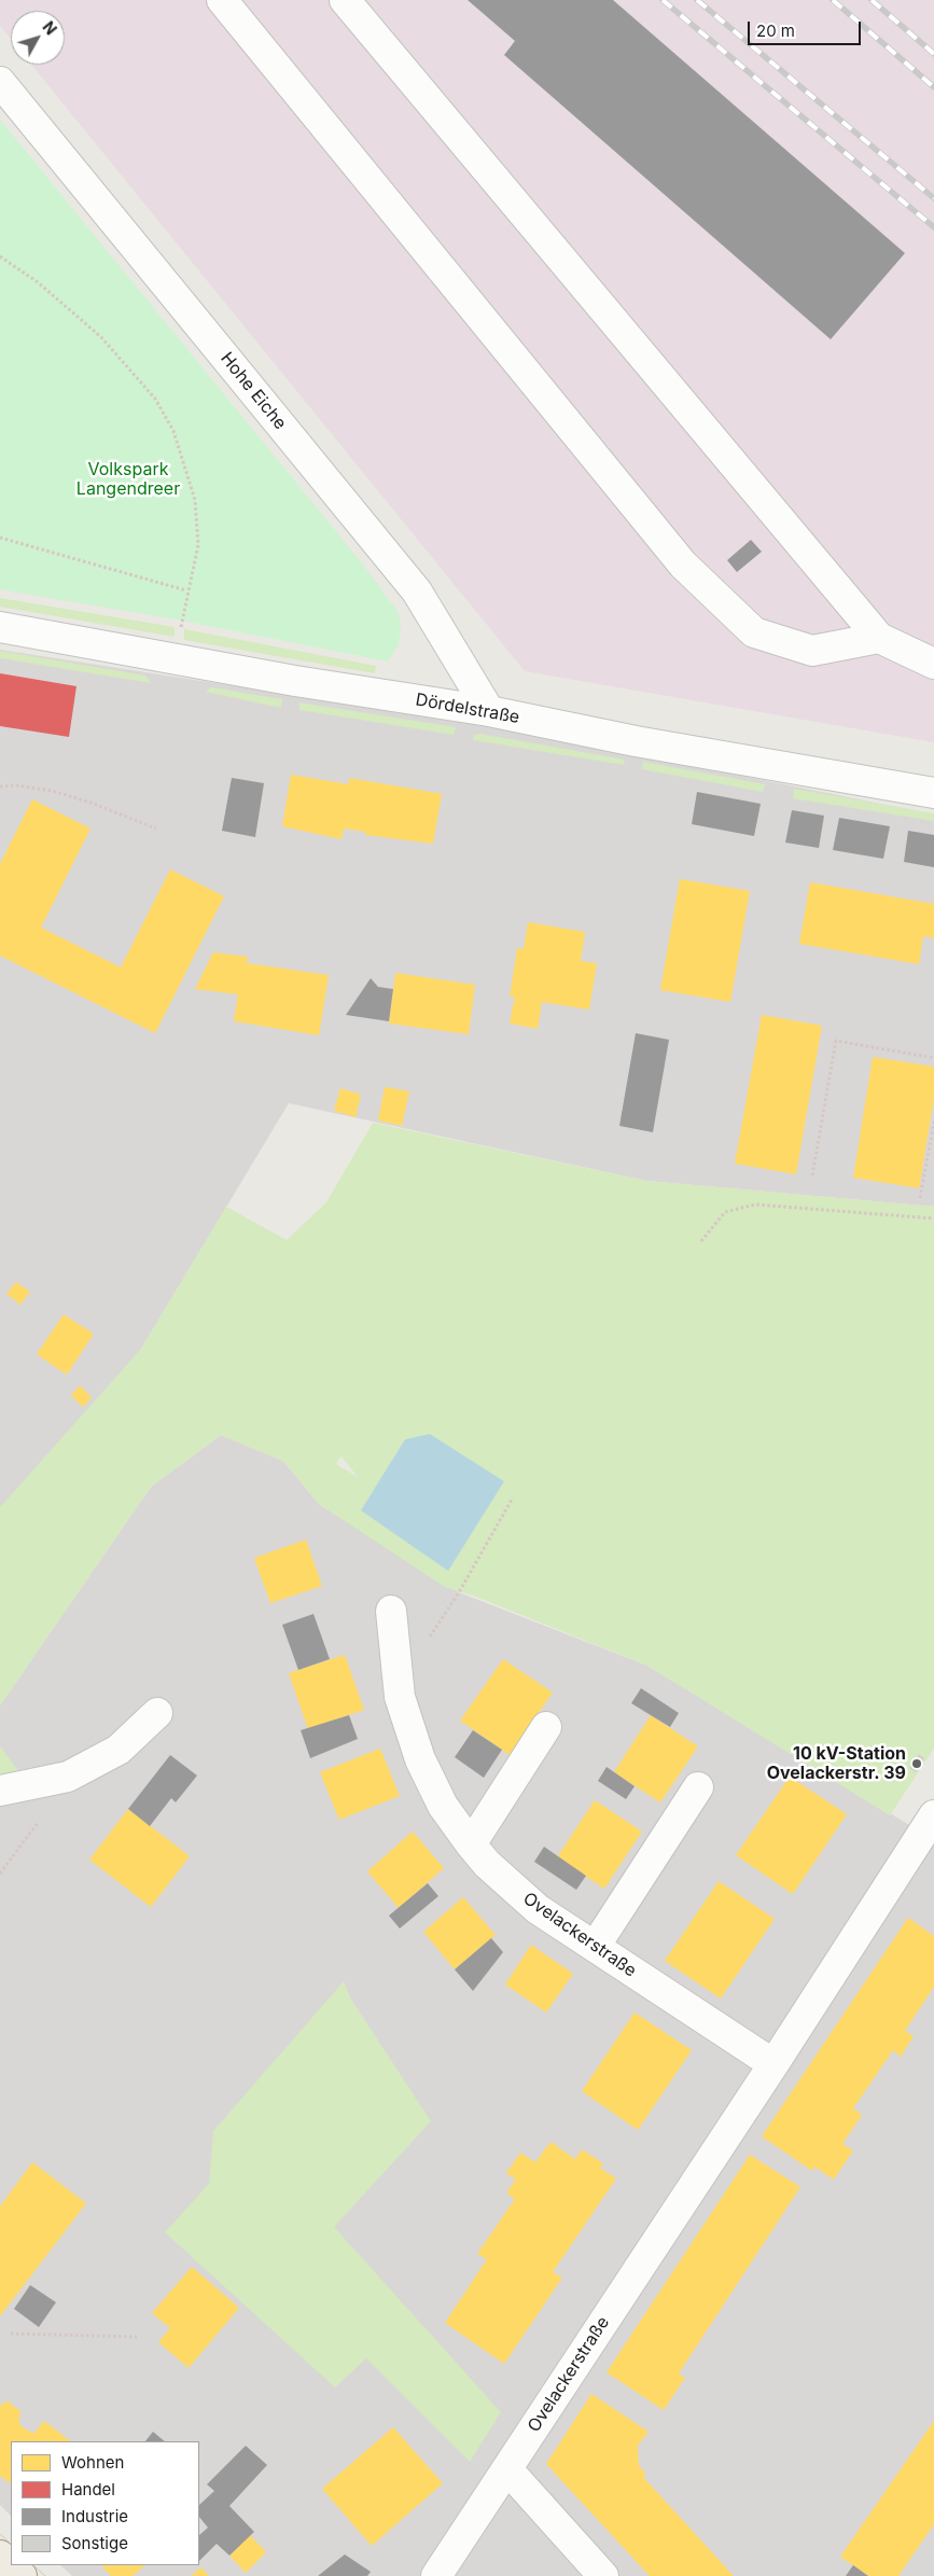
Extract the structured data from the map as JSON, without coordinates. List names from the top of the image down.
{
  "streets": {
    "street": ["Hohe Eiche", "Dördelstraße", "Ovelackerstraße"]
  },
  "crossings": [
    ["Hohe Eiche", "Dördelstraße"]
  ],
  "parks": ["Volkspark Langendreer"],
  "places": ["10 kV-Station Ovelackerstr. 39"],
  "legend": [
    "Wohnen",
    "Handel",
    "Industrie",
    "Sonstige"
  ],
  "scale_bar": "20 m",
  "north": "top right"
}
